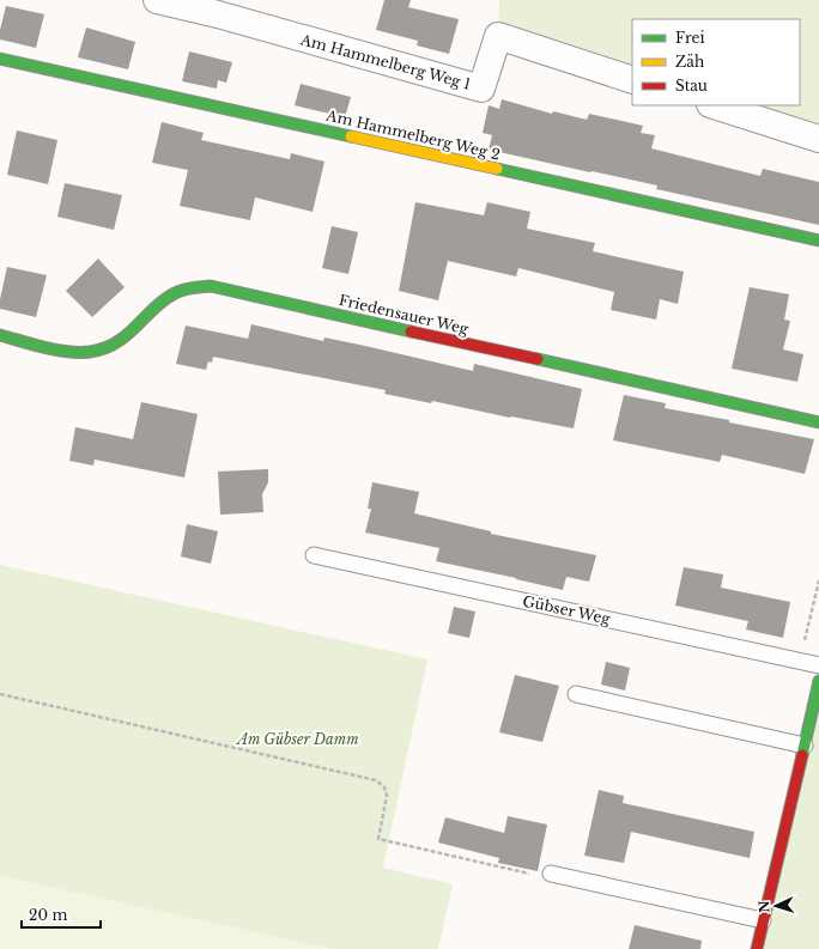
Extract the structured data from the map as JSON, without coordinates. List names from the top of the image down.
{
  "streets": {
    "street": ["Am Hammelberg Weg 1", "Am Hammelberg Weg 2", "Friedensauer Weg"],
    "lane": ["Gübser Weg"]
  },
  "parks": ["Am Gübser Damm"],
  "legend": ["Frei", "Zäh", "Stau"],
  "scale_bar": "20 m",
  "north": "left"
}
